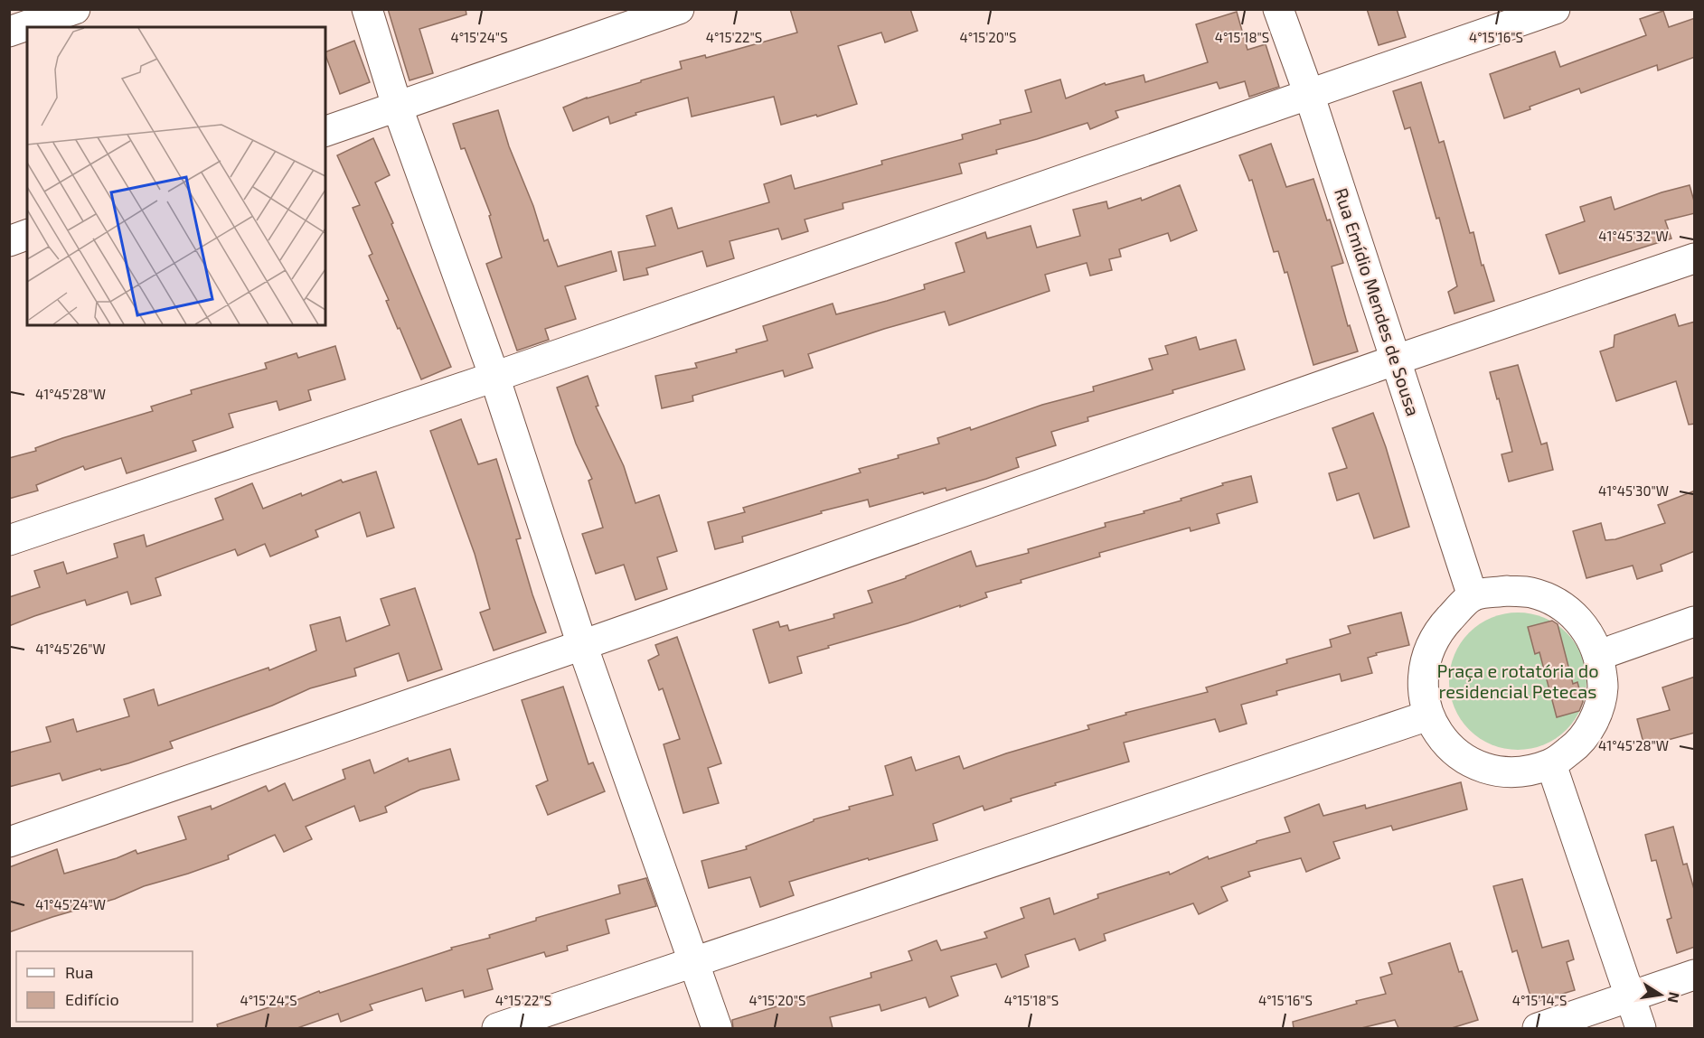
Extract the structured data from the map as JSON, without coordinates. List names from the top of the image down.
{
  "streets": {
    "street": ["Rua Emídio Mendes de Sousa"]
  },
  "parks": ["Praça e rotatória do residencial Petecas"],
  "legend": ["Rua", "Edifício"],
  "north": "right",
  "coordinates": [
    "4°15'24\"S",
    "4°15'22\"S",
    "4°15'20\"S",
    "4°15'18\"S",
    "4°15'16\"S",
    "41°45'32\"W",
    "41°45'28\"W",
    "41°45'30\"W",
    "41°45'26\"W",
    "41°45'24\"W",
    "4°15'14\"S"
  ]
}
